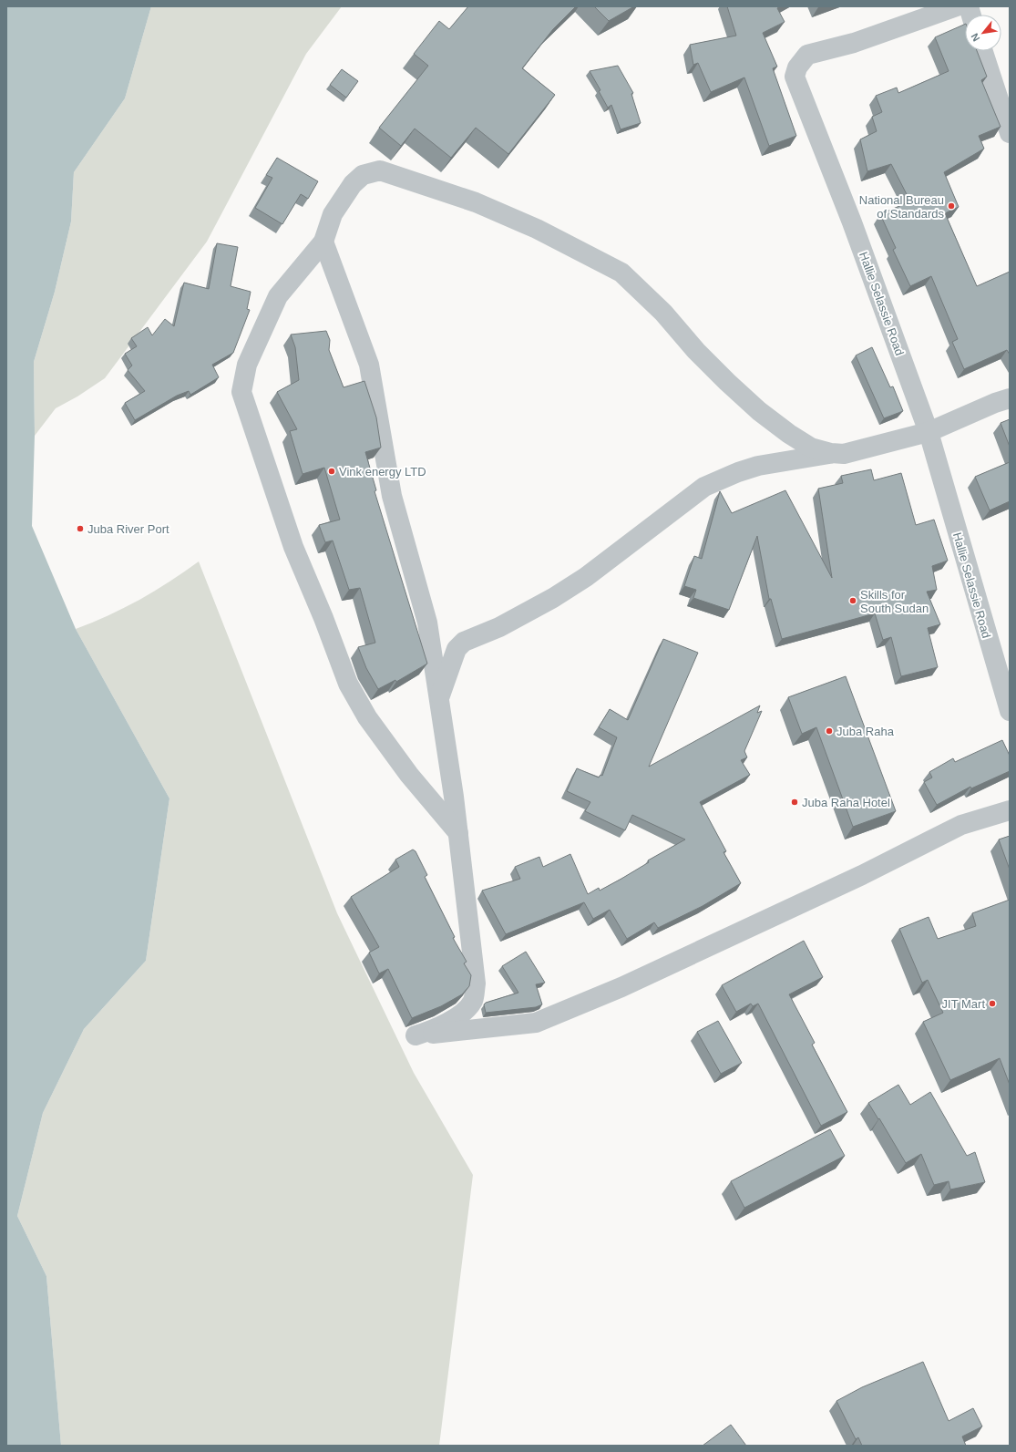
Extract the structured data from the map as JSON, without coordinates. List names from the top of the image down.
{
  "streets": {
    "street": ["Hallie Selassie Road"]
  },
  "places": [
    "National Bureau of Standards",
    "Vink energy LTD",
    "Juba River Port",
    "Skills for South Sudan",
    "Juba Raha",
    "Juba Raha Hotel",
    "JIT Mart"
  ],
  "north": "bottom left"
}
